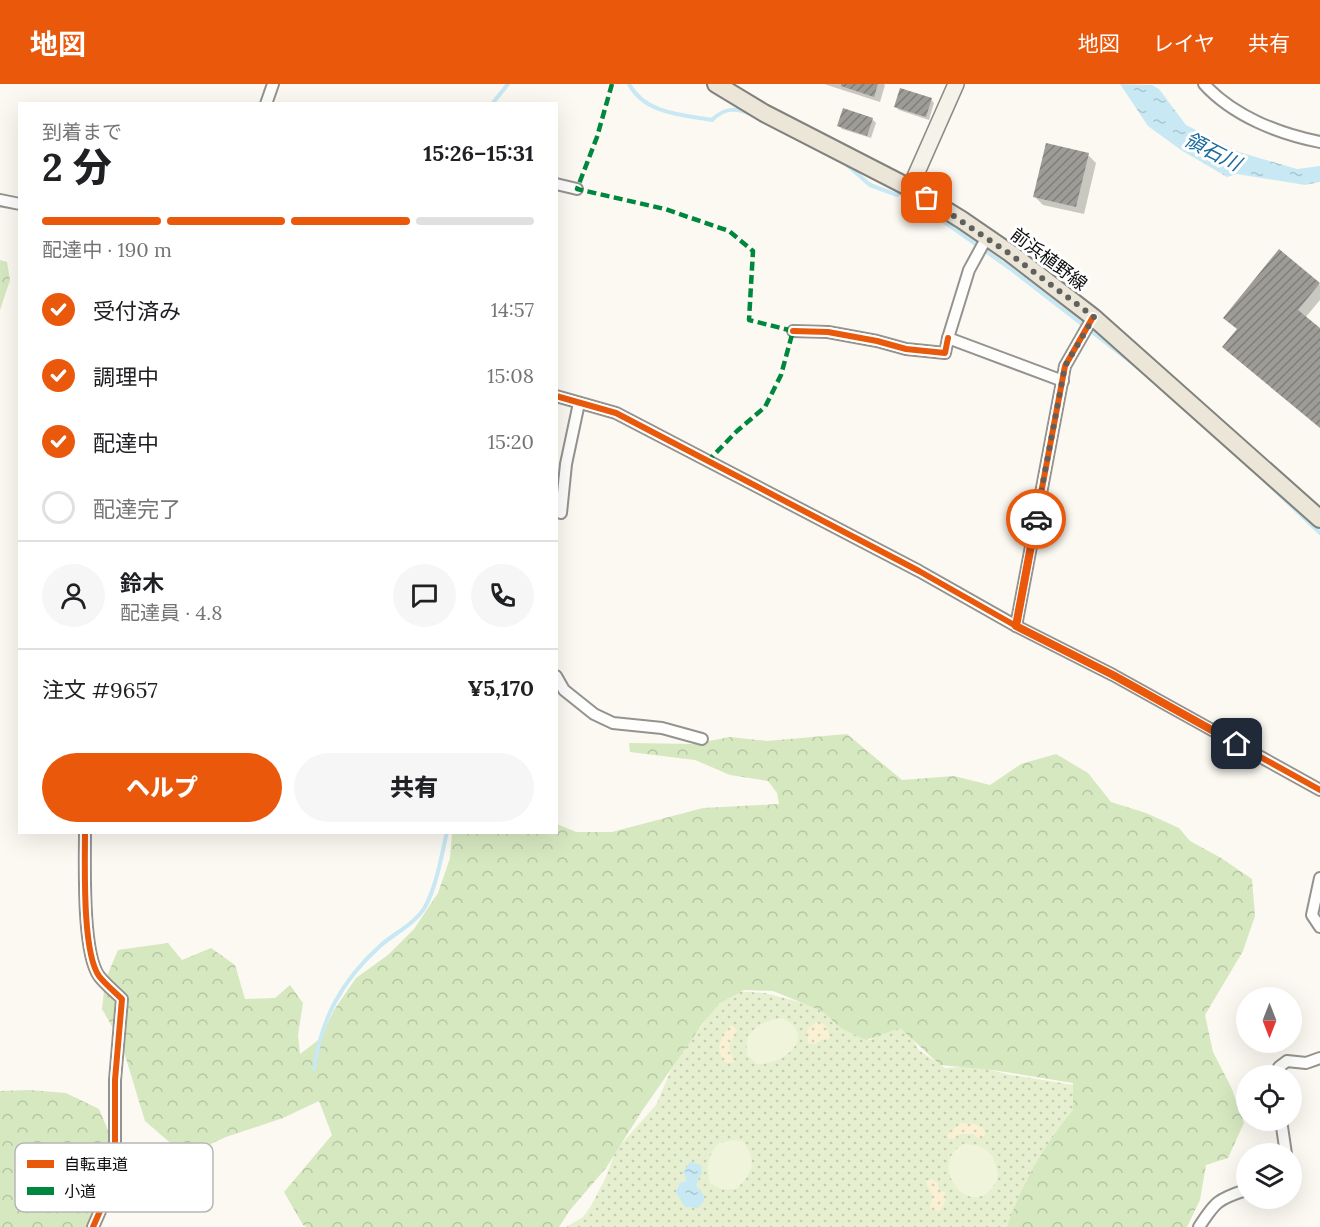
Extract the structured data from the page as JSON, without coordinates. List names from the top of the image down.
{
  "streets": {
    "main road": ["前浜植野線"]
  },
  "water": ["領石川"],
  "legend": ["自転車道", "小道"],
  "north": "bottom",
  "page": {
    "header": "地図",
    "nav": ["地図", "レイヤ", "共有"],
    "heading": ["2 分", "到着まで", "15:26–15:31"],
    "panel": [
      "鈴木",
      "配達員 · 4.8",
      "注文 #9657",
      "¥5,170"
    ],
    "bar": "配達中 · 190 m",
    "list": [
      ["受付済み", "14:57"],
      ["調理中", "15:08"],
      ["配達中", "15:20"],
      "配達完了"
    ],
    "buttons": ["ヘルプ", "共有"]
  }
}
